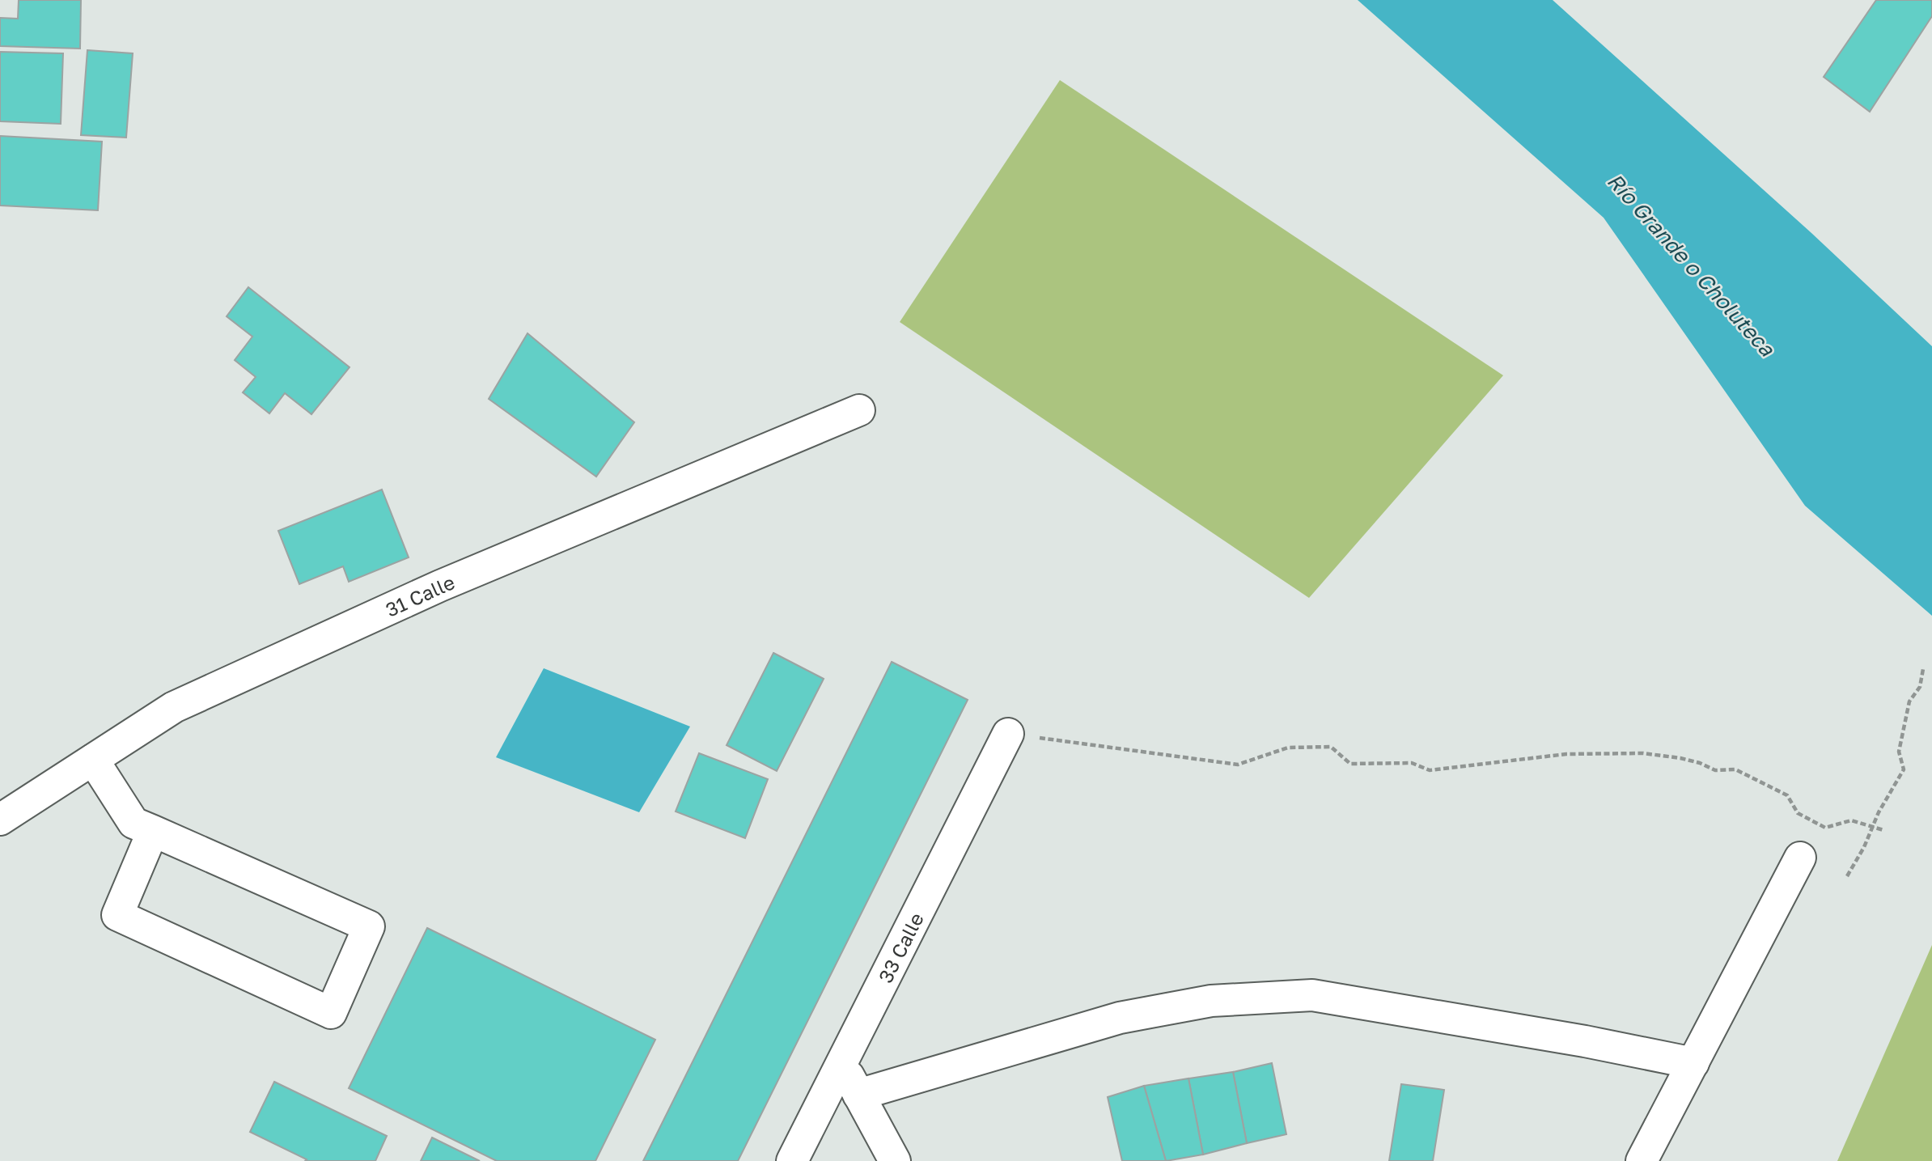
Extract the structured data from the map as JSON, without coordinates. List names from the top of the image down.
{
  "streets": {
    "street": ["31 Calle", "33 Calle"]
  },
  "water": ["Río Grande o Choluteca"]
}
